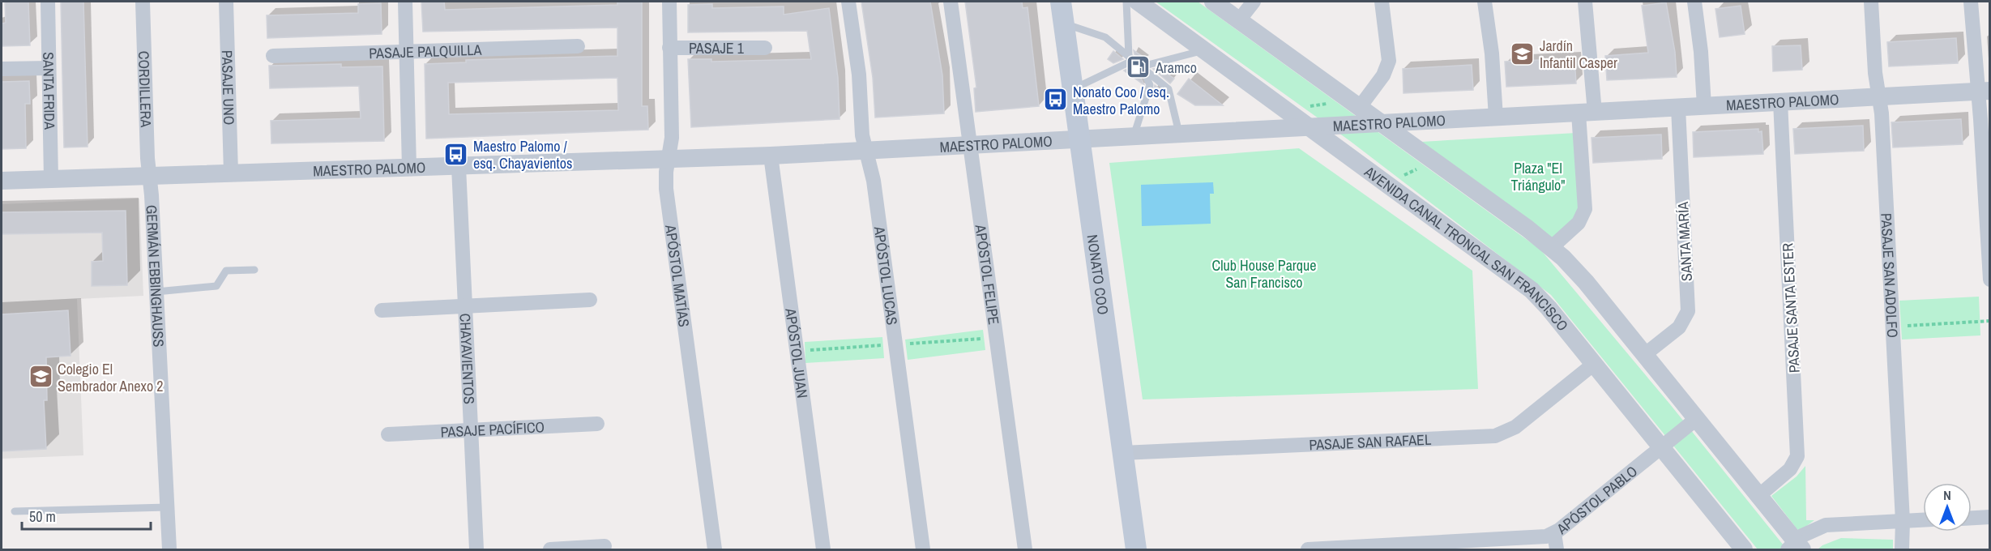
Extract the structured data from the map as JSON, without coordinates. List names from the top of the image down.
{
  "streets": {
    "main road": ["NONATO COO"],
    "street": [
      "PASAJE 1",
      "PASAJE PALQUILLA",
      "PASAJE UNO",
      "CORDILLERA",
      "SANTA FRIDA",
      "MAESTRO PALOMO",
      "SANTA MARÍA",
      "AVENIDA CANAL TRONCAL SAN FRANCISCO",
      "GERMÁN EBBINGHAUSS",
      "APÓSTOL LUCAS",
      "APÓSTOL FELIPE",
      "PASAJE SAN ADOLFO",
      "APÓSTOL MATÍAS",
      "PASAJE SANTA ESTER",
      "APÓSTOL JUAN",
      "CHAYAVIENTOS",
      "PASAJE PACÍFICO",
      "PASAJE SAN RAFAEL",
      "APÓSTOL PABLO"
    ]
  },
  "crossings": [
    ["PASAJE 1", "APÓSTOL MATÍAS"],
    ["PASAJE UNO", "MAESTRO PALOMO"],
    ["CORDILLERA", "MAESTRO PALOMO"],
    ["CORDILLERA", "GERMÁN EBBINGHAUSS"],
    ["SANTA FRIDA", "MAESTRO PALOMO"],
    ["MAESTRO PALOMO", "SANTA MARÍA"],
    ["MAESTRO PALOMO", "AVENIDA CANAL TRONCAL SAN FRANCISCO"],
    ["MAESTRO PALOMO", "GERMÁN EBBINGHAUSS"],
    ["MAESTRO PALOMO", "APÓSTOL LUCAS"],
    ["MAESTRO PALOMO", "APÓSTOL FELIPE"],
    ["MAESTRO PALOMO", "NONATO COO"],
    ["MAESTRO PALOMO", "PASAJE SAN ADOLFO"],
    ["MAESTRO PALOMO", "APÓSTOL MATÍAS"],
    ["MAESTRO PALOMO", "PASAJE SANTA ESTER"],
    ["MAESTRO PALOMO", "APÓSTOL JUAN"],
    ["MAESTRO PALOMO", "CHAYAVIENTOS"],
    ["AVENIDA CANAL TRONCAL SAN FRANCISCO", "PASAJE SAN RAFAEL"],
    ["AVENIDA CANAL TRONCAL SAN FRANCISCO", "APÓSTOL PABLO"],
    ["NONATO COO", "PASAJE SAN RAFAEL"],
    ["CHAYAVIENTOS", "PASAJE PACÍFICO"]
  ],
  "parks": ["Plaza \"El Triángulo\"", "Club House Parque San Francisco"],
  "places": {
    "school or university": ["Jardín Infantil Casper", "Colegio El Sembrador Anexo 2"],
    "fuel station": ["Aramco"],
    "bus stop": ["Nonato Coo / esq. Maestro Palomo", "Maestro Palomo / esq. Chayavientos"]
  },
  "scale_bar": "50 m",
  "north": "top"
}
